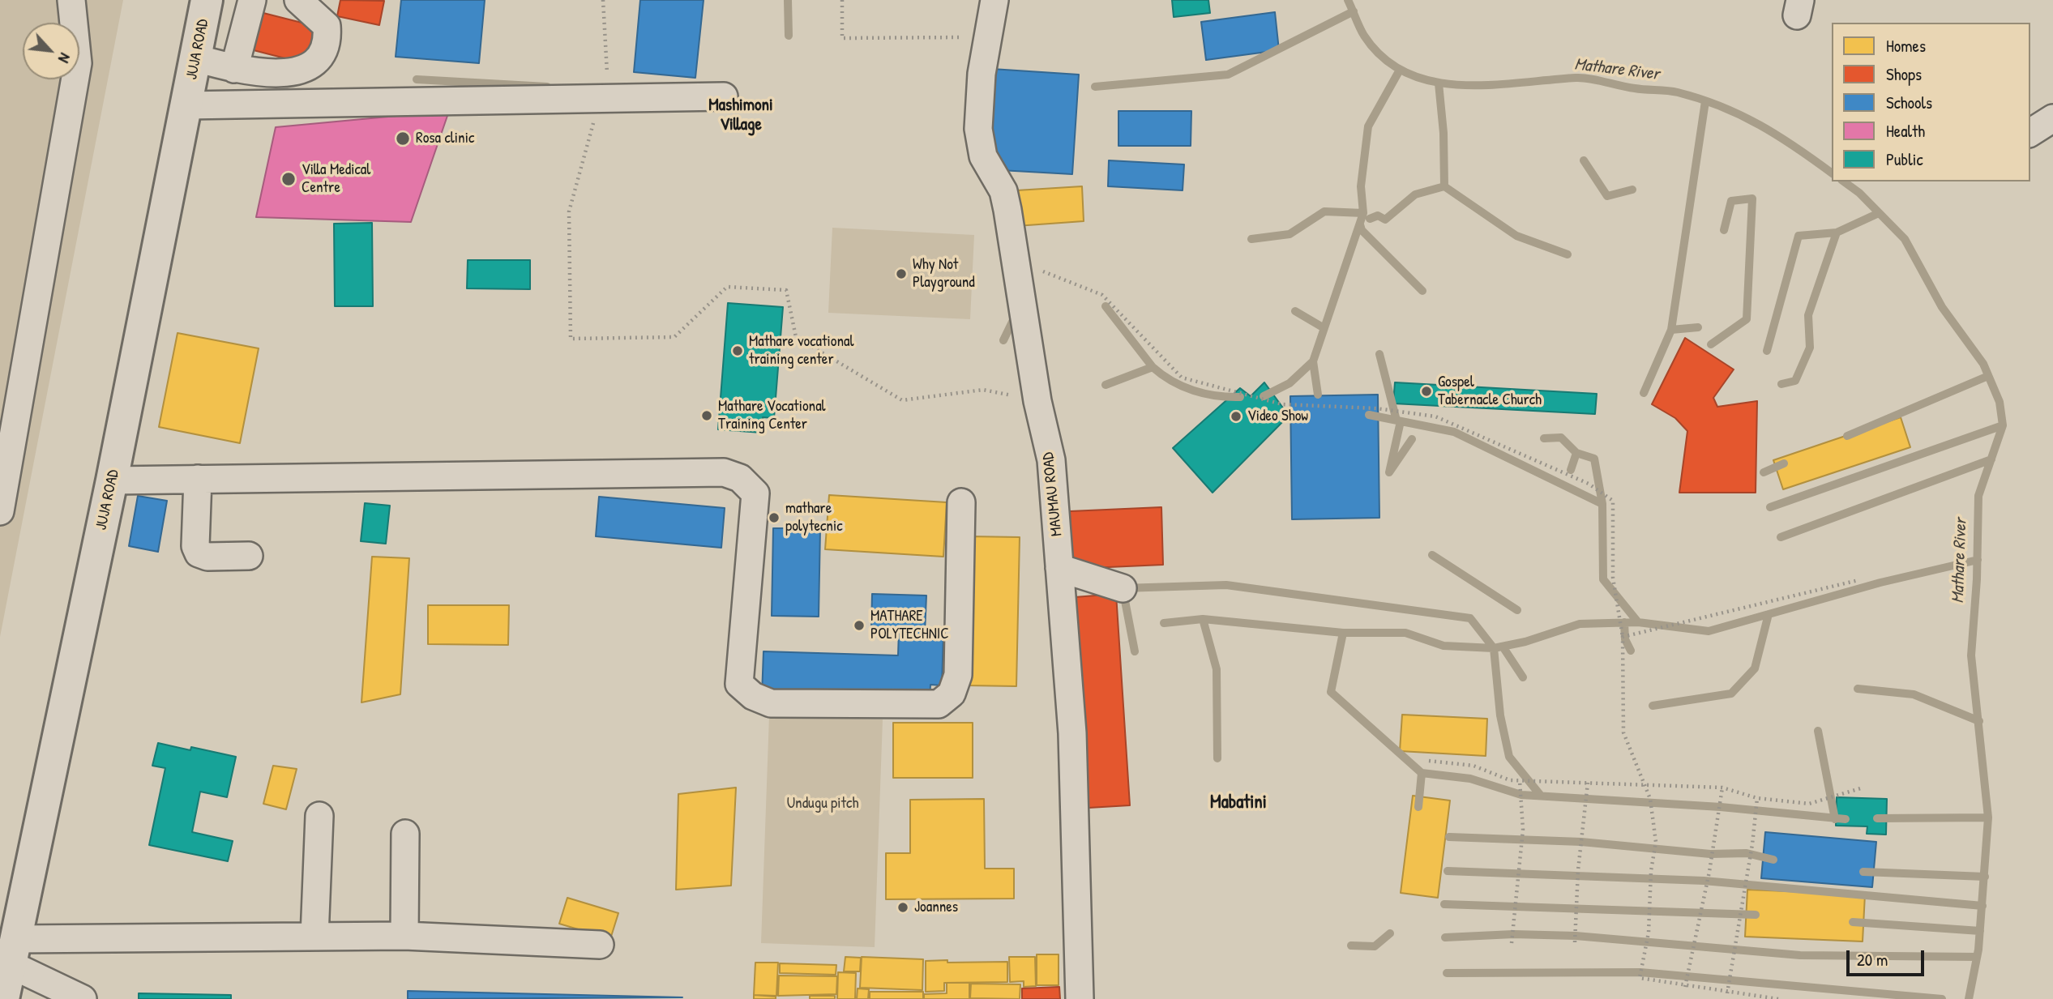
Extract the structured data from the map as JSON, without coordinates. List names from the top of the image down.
{
  "streets": {
    "main road": ["JUJA ROAD"],
    "street": ["MAUMAU ROAD"]
  },
  "districts": ["Mashimoni Village", "Mabatini"],
  "water": ["Mathare River"],
  "parks": ["Undugu pitch"],
  "places": [
    "Rosa clinic",
    "Villa Medical Centre",
    "Why Not Playground",
    "Mathare vocational training center",
    "Gospel Tabernacle Church",
    "Mathare Vocational Training Center",
    "Video Show",
    "mathare polytecnic",
    "MATHARE POLYTECHNIC",
    "Joannes"
  ],
  "legend": [
    "Homes",
    "Shops",
    "Schools",
    "Health",
    "Public"
  ],
  "scale_bar": "20 m",
  "north": "bottom right"
}
